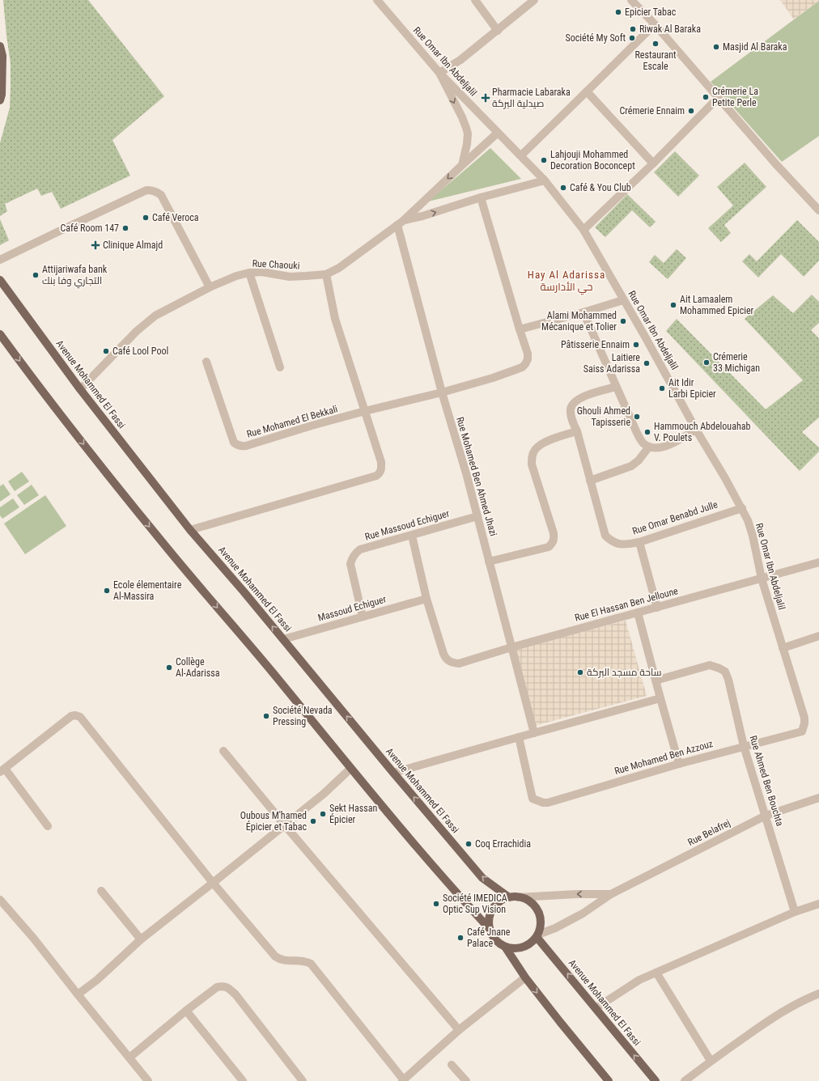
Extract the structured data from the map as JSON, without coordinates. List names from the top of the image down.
{
  "streets": {
    "main road": ["Avenue Mohammed El Fassi"],
    "street": [
      "Rue Omar Ibn Abdeljalil",
      "Rue Chaouki",
      "Rue Mohamed El Bekkali",
      "Rue Mohamed Ben Ahmed Jhazi",
      "Rue Omar Benabd Julle",
      "Rue Massoud Echiguer",
      "Rue El Hassan Ben Jelloune",
      "Massoud Echiguer",
      "Rue Mohamed Ben Azzouz",
      "Rue Ahmed Ben Bouchta",
      "Rue Belafrej"
    ]
  },
  "crossings": [
    ["Rue Omar Ibn Abdeljalil", "Rue Chaouki"],
    ["Rue Omar Ibn Abdeljalil", "Rue Omar Benabd Julle"],
    ["Rue Omar Ibn Abdeljalil", "Rue El Hassan Ben Jelloune"],
    ["Rue Omar Ibn Abdeljalil", "Rue Mohamed Ben Azzouz"],
    ["Rue Chaouki", "Avenue Mohammed El Fassi"],
    ["Rue Chaouki", "Rue Mohamed Ben Ahmed Jhazi"],
    ["Avenue Mohammed El Fassi", "Massoud Echiguer"],
    ["Avenue Mohammed El Fassi", "Rue Belafrej"],
    ["Rue Mohamed El Bekkali", "Rue Mohamed Ben Ahmed Jhazi"],
    ["Rue Mohamed Ben Ahmed Jhazi", "Rue Massoud Echiguer"],
    ["Rue Mohamed Ben Ahmed Jhazi", "Rue El Hassan Ben Jelloune"],
    ["Rue Massoud Echiguer", "Massoud Echiguer"],
    ["Rue El Hassan Ben Jelloune", "Massoud Echiguer"],
    ["Rue Mohamed Ben Azzouz", "Rue Ahmed Ben Bouchta"],
    ["Rue Ahmed Ben Bouchta", "Rue Belafrej"]
  ],
  "districts": ["Hay Al Adarissa حي الأدارسة"],
  "places": {
    "other": [
      "Epicier Tabac",
      "Riwak Al Baraka",
      "Société My Soft",
      "Restaurant Escale",
      "Masjid Al Baraka",
      "Crémerie La Petite Perle",
      "Crémerie Ennaim",
      "Lahjouji Mohammed Decoration Boconcept",
      "Café & You Club",
      "Café Veroca",
      "Café Room 147",
      "Attijariwafa bank التجاري وفا بنك",
      "Ait Lamaalem Mohammed Epicier",
      "Alami Mohammed Mécanique et Tolier",
      "Pâtisserie Ennaim",
      "Café Lool Pool",
      "Crémerie 33 Michigan",
      "Laitiere Saiss Adarissa",
      "Ait Idir Larbi Epicier",
      "Ghouli Ahmed Tapisserie",
      "Hammouch Abdelouahab V. Poulets",
      "Ecole élementaire Al-Massira",
      "Collège Al-Adarissa",
      "ساحة مسجد البركة",
      "Société Nevada Pressing",
      "Sekt Hassan Épicier",
      "Oubous M'hamed Épicier et Tabac",
      "Coq Errachidia",
      "Société IMEDICA Optic Sup Vision",
      "Café Jnane Palace"
    ],
    "health": ["Pharmacie Labaraka صيدلية البركة", "Clinique Almajd"]
  }
}
